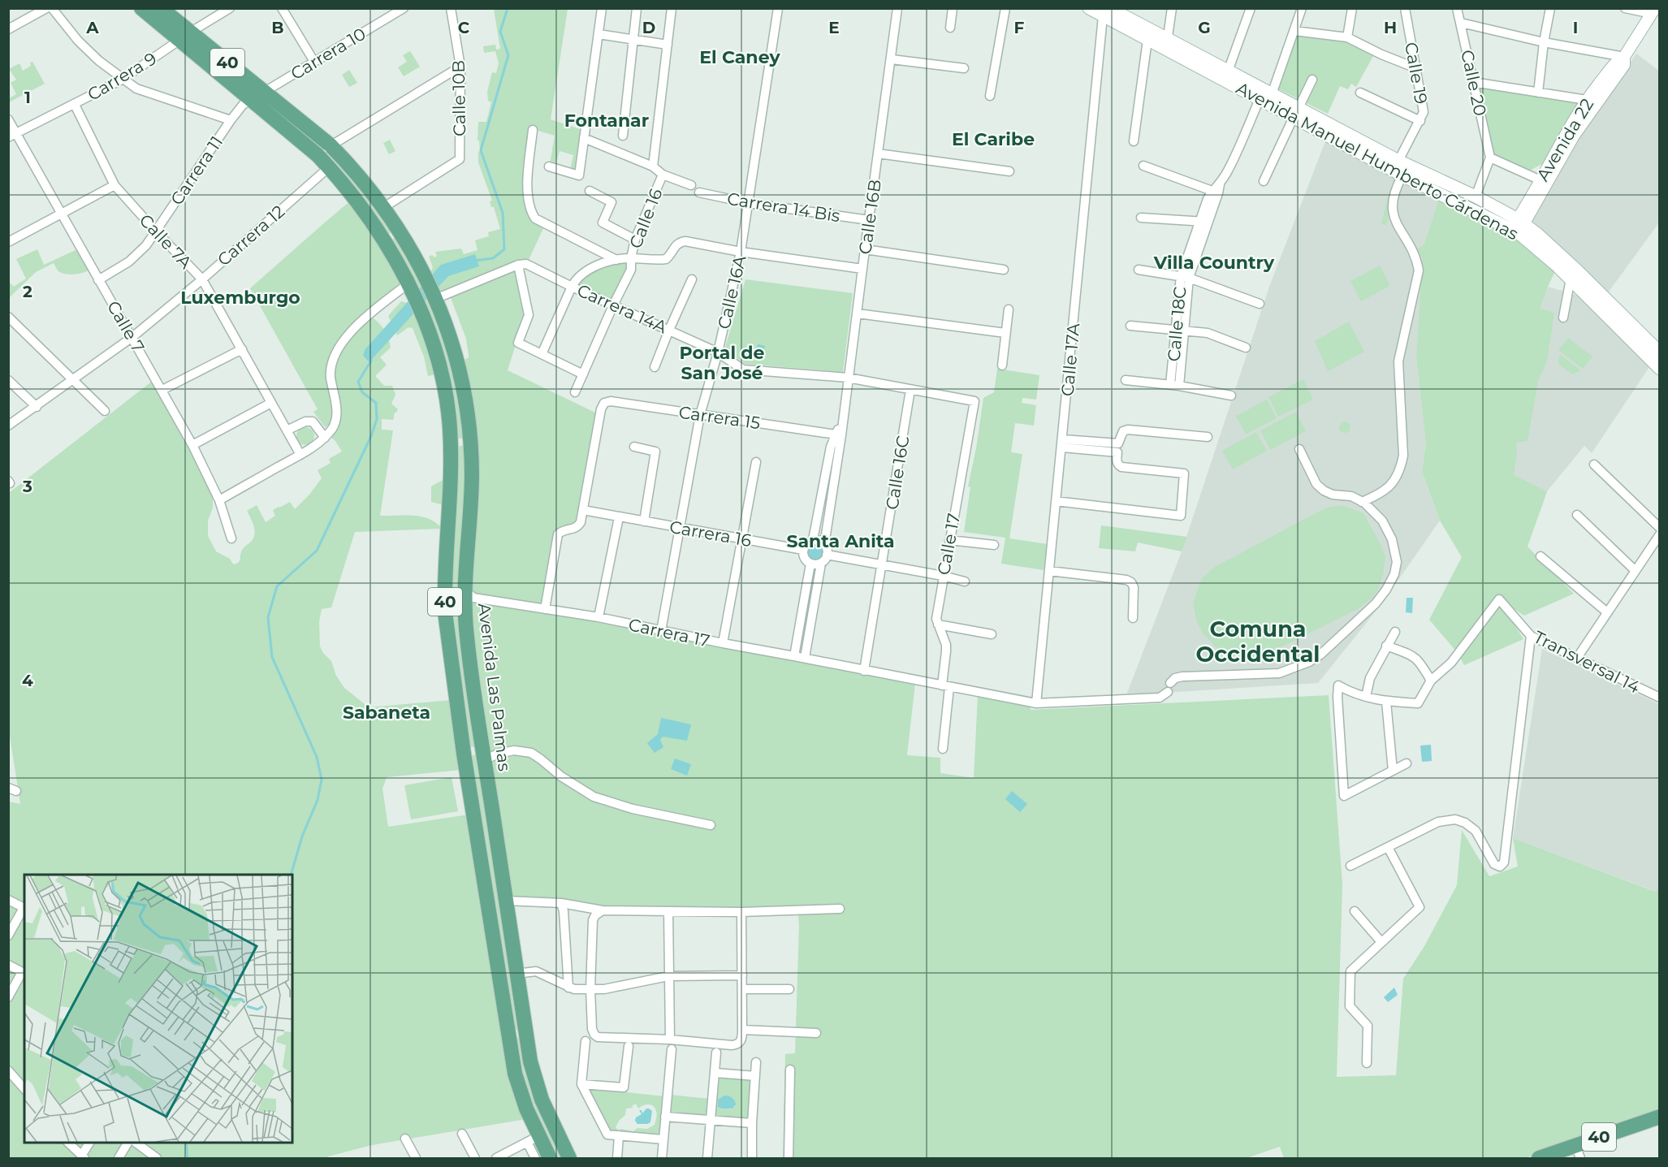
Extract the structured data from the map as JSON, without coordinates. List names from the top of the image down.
{
  "streets": {
    "main road": ["40", "Avenida Manuel Humberto Cárdenas", "Avenida Las Palmas"],
    "street": [
      "Carrera 10",
      "Calle 19",
      "Carrera 9",
      "Calle 20",
      "Calle 10B",
      "Avenida 22",
      "Carrera 11",
      "Carrera 14 Bis",
      "Calle 16B",
      "Calle 16",
      "Carrera 12",
      "Calle 7A",
      "Calle 16A",
      "Carrera 14A",
      "Calle 18C",
      "Calle 7",
      "Calle 17A",
      "Carrera 15",
      "Calle 16C",
      "Carrera 16",
      "Calle 17",
      "Carrera 17",
      "Transversal 14"
    ]
  },
  "crossings": [
    ["Carrera 10", "Carrera 11"],
    ["Carrera 10", "Avenida Las Palmas"],
    ["Calle 19", "Avenida Manuel Humberto Cárdenas"],
    ["Carrera 9", "Calle 7A"],
    ["Carrera 9", "Calle 7"],
    ["Carrera 9", "Avenida Las Palmas"],
    ["Calle 10B", "Avenida Las Palmas"],
    ["Avenida 22", "Avenida Manuel Humberto Cárdenas"],
    ["Avenida Manuel Humberto Cárdenas", "Calle 18C"],
    ["Avenida Manuel Humberto Cárdenas", "Calle 17A"],
    ["Carrera 11", "Calle 7A"],
    ["Carrera 11", "Calle 7"],
    ["Carrera 11", "Avenida Las Palmas"],
    ["Carrera 14 Bis", "Calle 16B"],
    ["Carrera 14 Bis", "Calle 16A"],
    ["Calle 16B", "Carrera 14A"],
    ["Calle 16B", "Carrera 15"],
    ["Calle 16B", "Carrera 16"],
    ["Calle 16", "Carrera 14A"],
    ["Carrera 12", "Calle 7A"],
    ["Carrera 12", "Calle 7"],
    ["Carrera 12", "Avenida Las Palmas"],
    ["Calle 16A", "Carrera 14A"],
    ["Calle 16A", "Carrera 15"],
    ["Calle 16A", "Carrera 16"],
    ["Calle 16A", "Carrera 17"],
    ["Carrera 14A", "Calle 16C"],
    ["Carrera 14A", "Calle 17"],
    ["Calle 17A", "Carrera 17"],
    ["Carrera 15", "Carrera 16"],
    ["Calle 16C", "Carrera 17"],
    ["Calle 17", "Carrera 17"],
    ["Carrera 17", "Avenida Las Palmas"]
  ],
  "districts": [
    "El Caney",
    "Fontanar",
    "El Caribe",
    "Villa Country",
    "Luxemburgo",
    "Portal de San José",
    "Santa Anita",
    "Comuna Occidental",
    "Sabaneta"
  ],
  "grid": {
    "columns": [
      "A",
      "B",
      "C",
      "D",
      "E",
      "F",
      "G",
      "H",
      "I"
    ],
    "rows": [
      "1",
      "2",
      "3",
      "4"
    ]
  }
}
